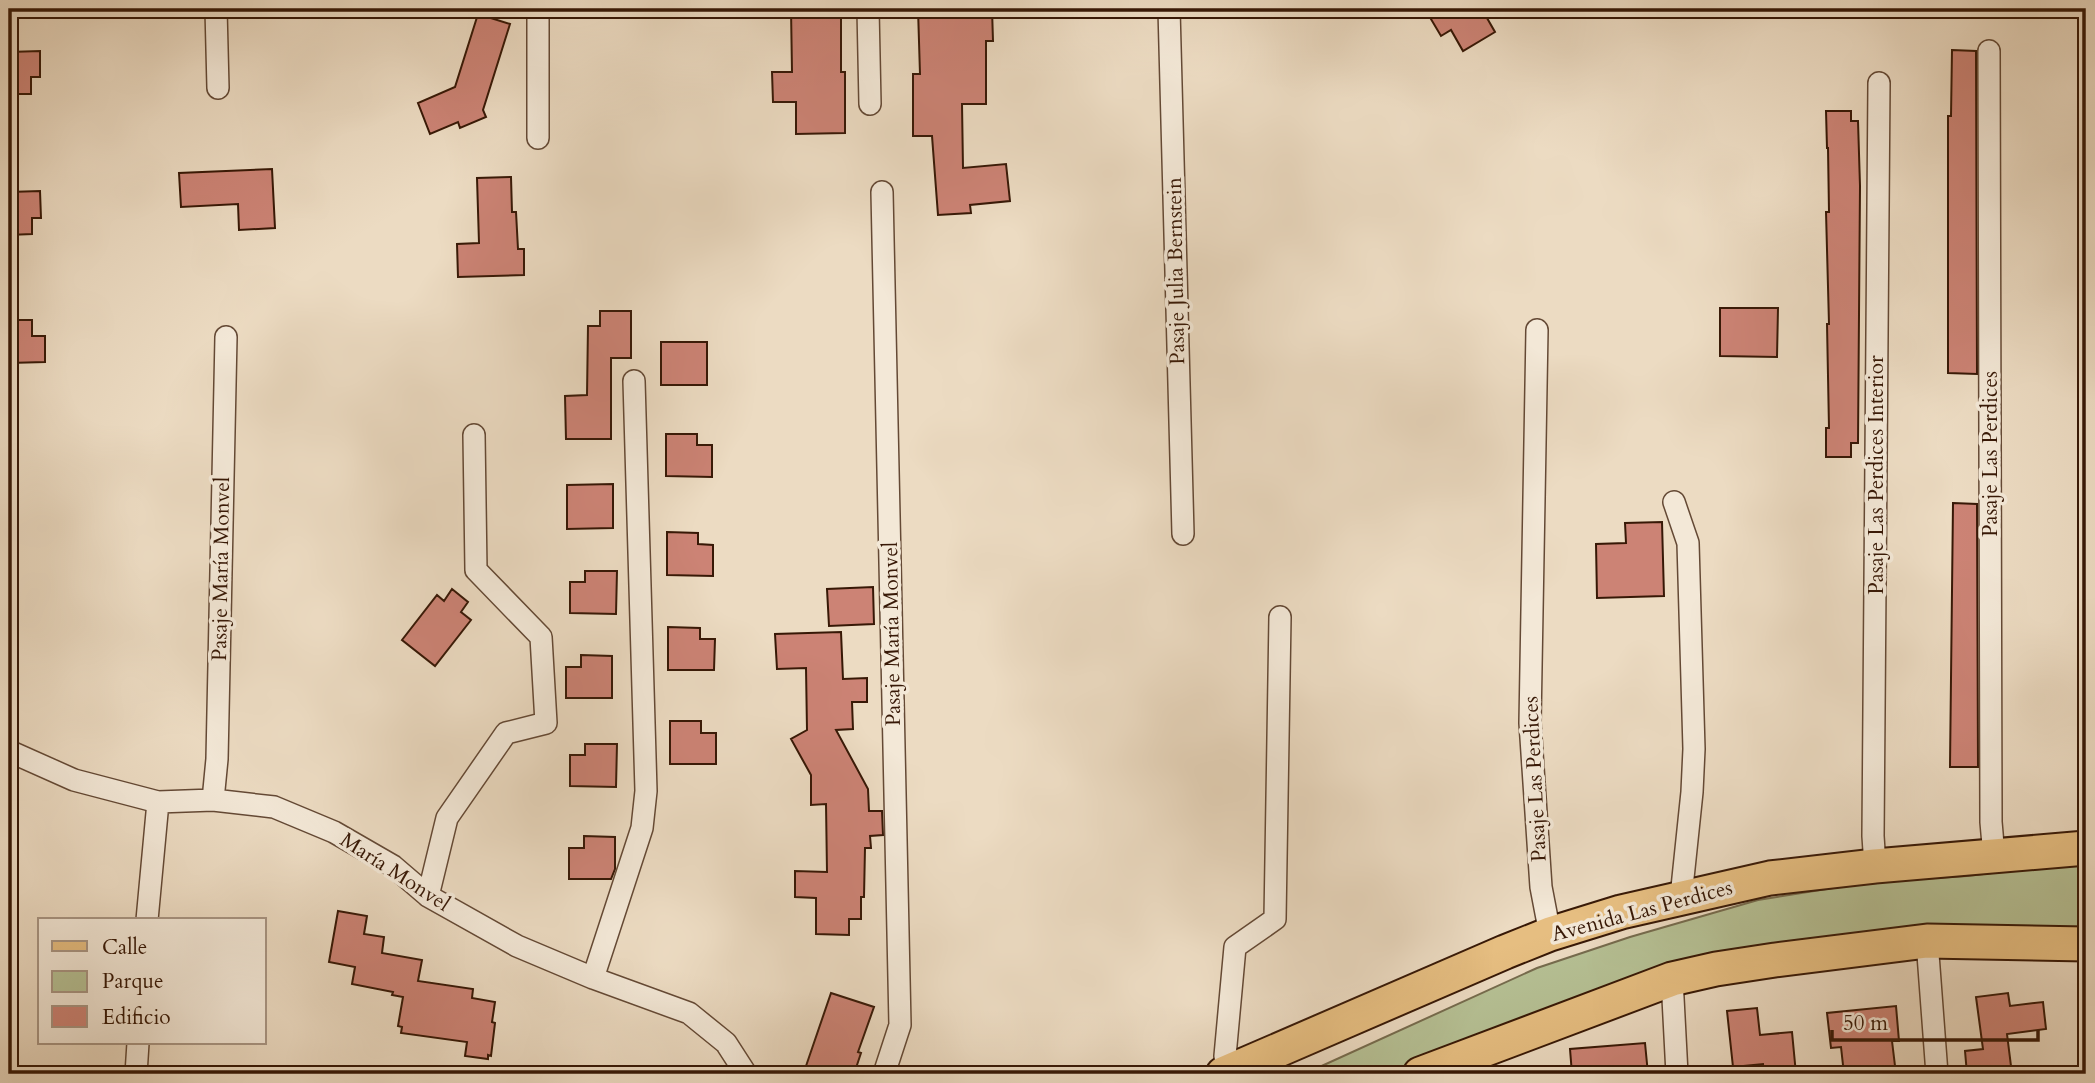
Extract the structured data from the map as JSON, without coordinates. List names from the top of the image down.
{
  "streets": {
    "main road": ["Avenida Las Perdices"],
    "street": [
      "Pasaje Julia Bernstein",
      "Pasaje Las Perdices",
      "Pasaje Las Perdices Interior",
      "Pasaje María Monvel",
      "María Monvel"
    ]
  },
  "crossings": [
    ["Pasaje Las Perdices", "Avenida Las Perdices"],
    ["Pasaje Las Perdices Interior", "Avenida Las Perdices"],
    ["Pasaje María Monvel", "María Monvel"]
  ],
  "legend": ["Calle", "Parque", "Edificio"],
  "scale_bar": "50 m"
}
